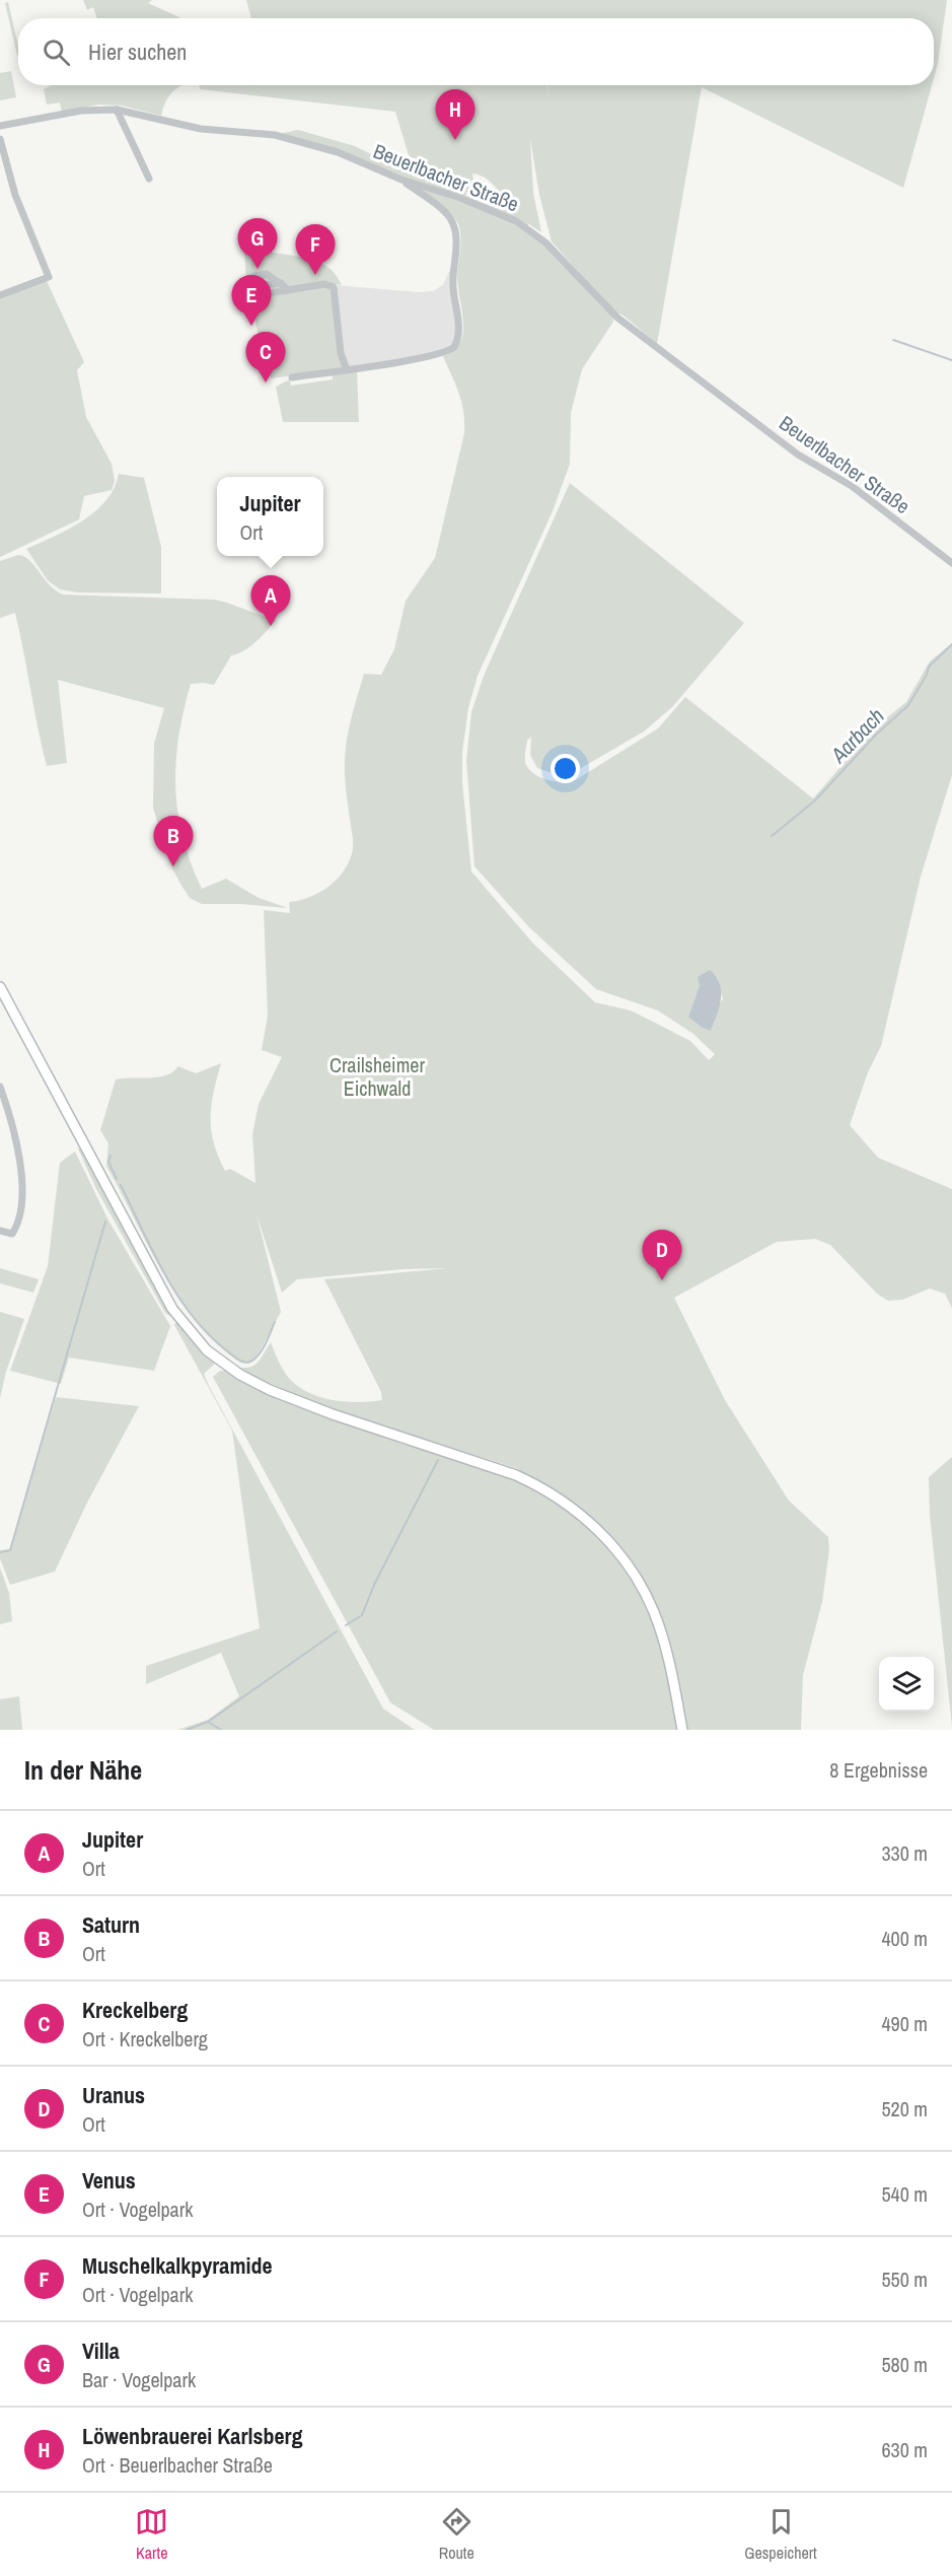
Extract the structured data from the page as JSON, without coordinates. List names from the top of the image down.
{
  "streets": {
    "street": ["Beuerlbacher Straße"]
  },
  "water": ["Aarbach"],
  "parks": ["Crailsheimer Eichwald"],
  "page": {
    "search": "Hier suchen",
    "pins": [
      "H",
      "G",
      "F",
      "E",
      "C",
      "A",
      "B",
      "D"
    ],
    "popup": ["Jupiter", "Ort"],
    "heading": ["In der Nähe", "8 Ergebnisse"],
    "list": [
      {
        "mark": "A",
        "name": "Jupiter",
        "note": "Ort",
        "value": "330 m"
      },
      {
        "mark": "B",
        "name": "Saturn",
        "note": "Ort",
        "value": "400 m"
      },
      {
        "mark": "C",
        "name": "Kreckelberg",
        "note": "Ort · Kreckelberg",
        "value": "490 m"
      },
      {
        "mark": "D",
        "name": "Uranus",
        "note": "Ort",
        "value": "520 m"
      },
      {
        "mark": "E",
        "name": "Venus",
        "note": "Ort · Vogelpark",
        "value": "540 m"
      },
      {
        "mark": "F",
        "name": "Muschelkalkpyramide",
        "note": "Ort · Vogelpark",
        "value": "550 m"
      },
      {
        "mark": "G",
        "name": "Villa",
        "note": "Bar · Vogelpark",
        "value": "580 m"
      },
      {
        "mark": "H",
        "name": "Löwenbrauerei Karlsberg",
        "note": "Ort · Beuerlbacher Straße",
        "value": "630 m"
      }
    ],
    "nav": ["Karte", "Route", "Gespeichert"]
  }
}
